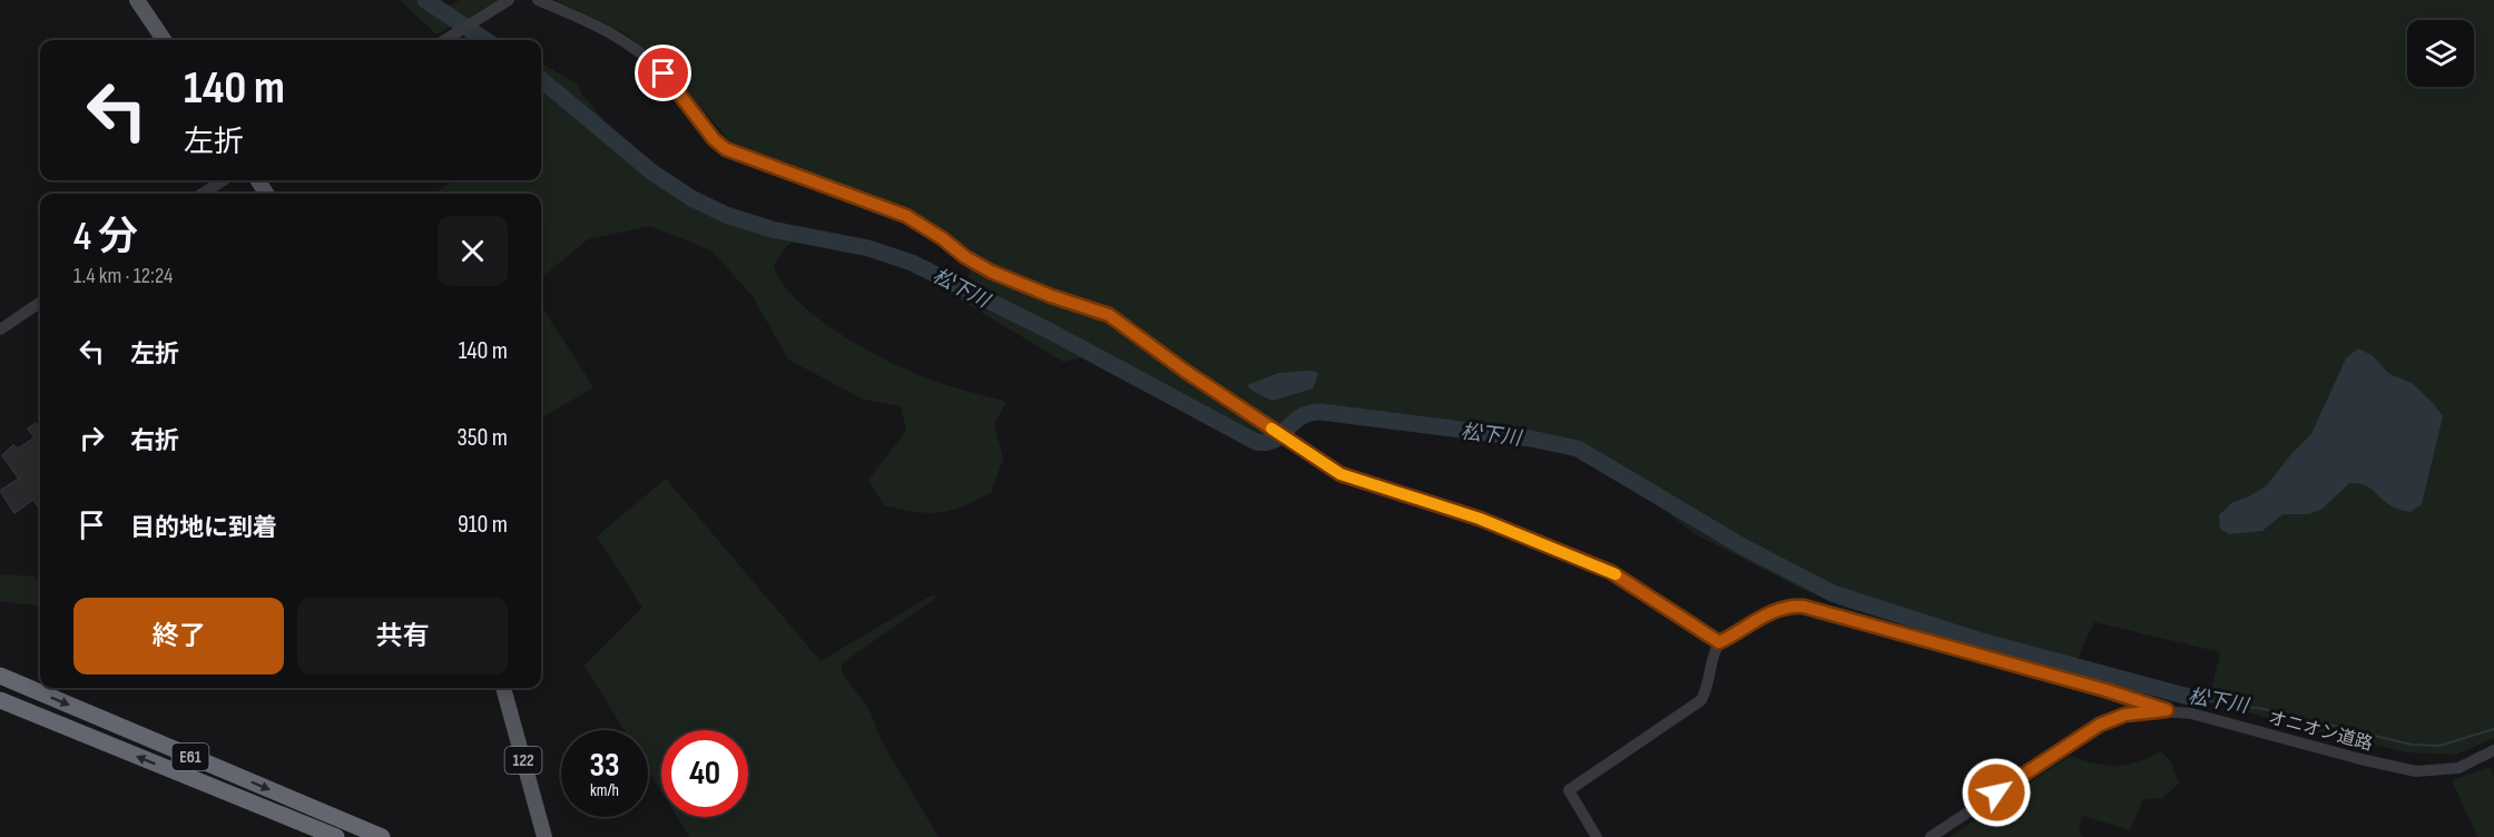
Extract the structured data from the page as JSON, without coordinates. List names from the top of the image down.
{
  "streets": {
    "highway": ["E61"],
    "main road": ["122"],
    "street": ["オニオン道路"]
  },
  "water": ["松下川"],
  "page": {
    "turn": ["140 m", "左折"],
    "heading": ["4 分", "1.4 km · 12:24"],
    "list": [
      {
        "name": "左折",
        "value": "140 m"
      },
      {
        "name": "右折",
        "value": "350 m"
      },
      {
        "name": "目的地に到着",
        "value": "910 m"
      }
    ],
    "buttons": ["終了", "共有"],
    "speed": "33 km/h",
    "limit": "40"
  }
}
